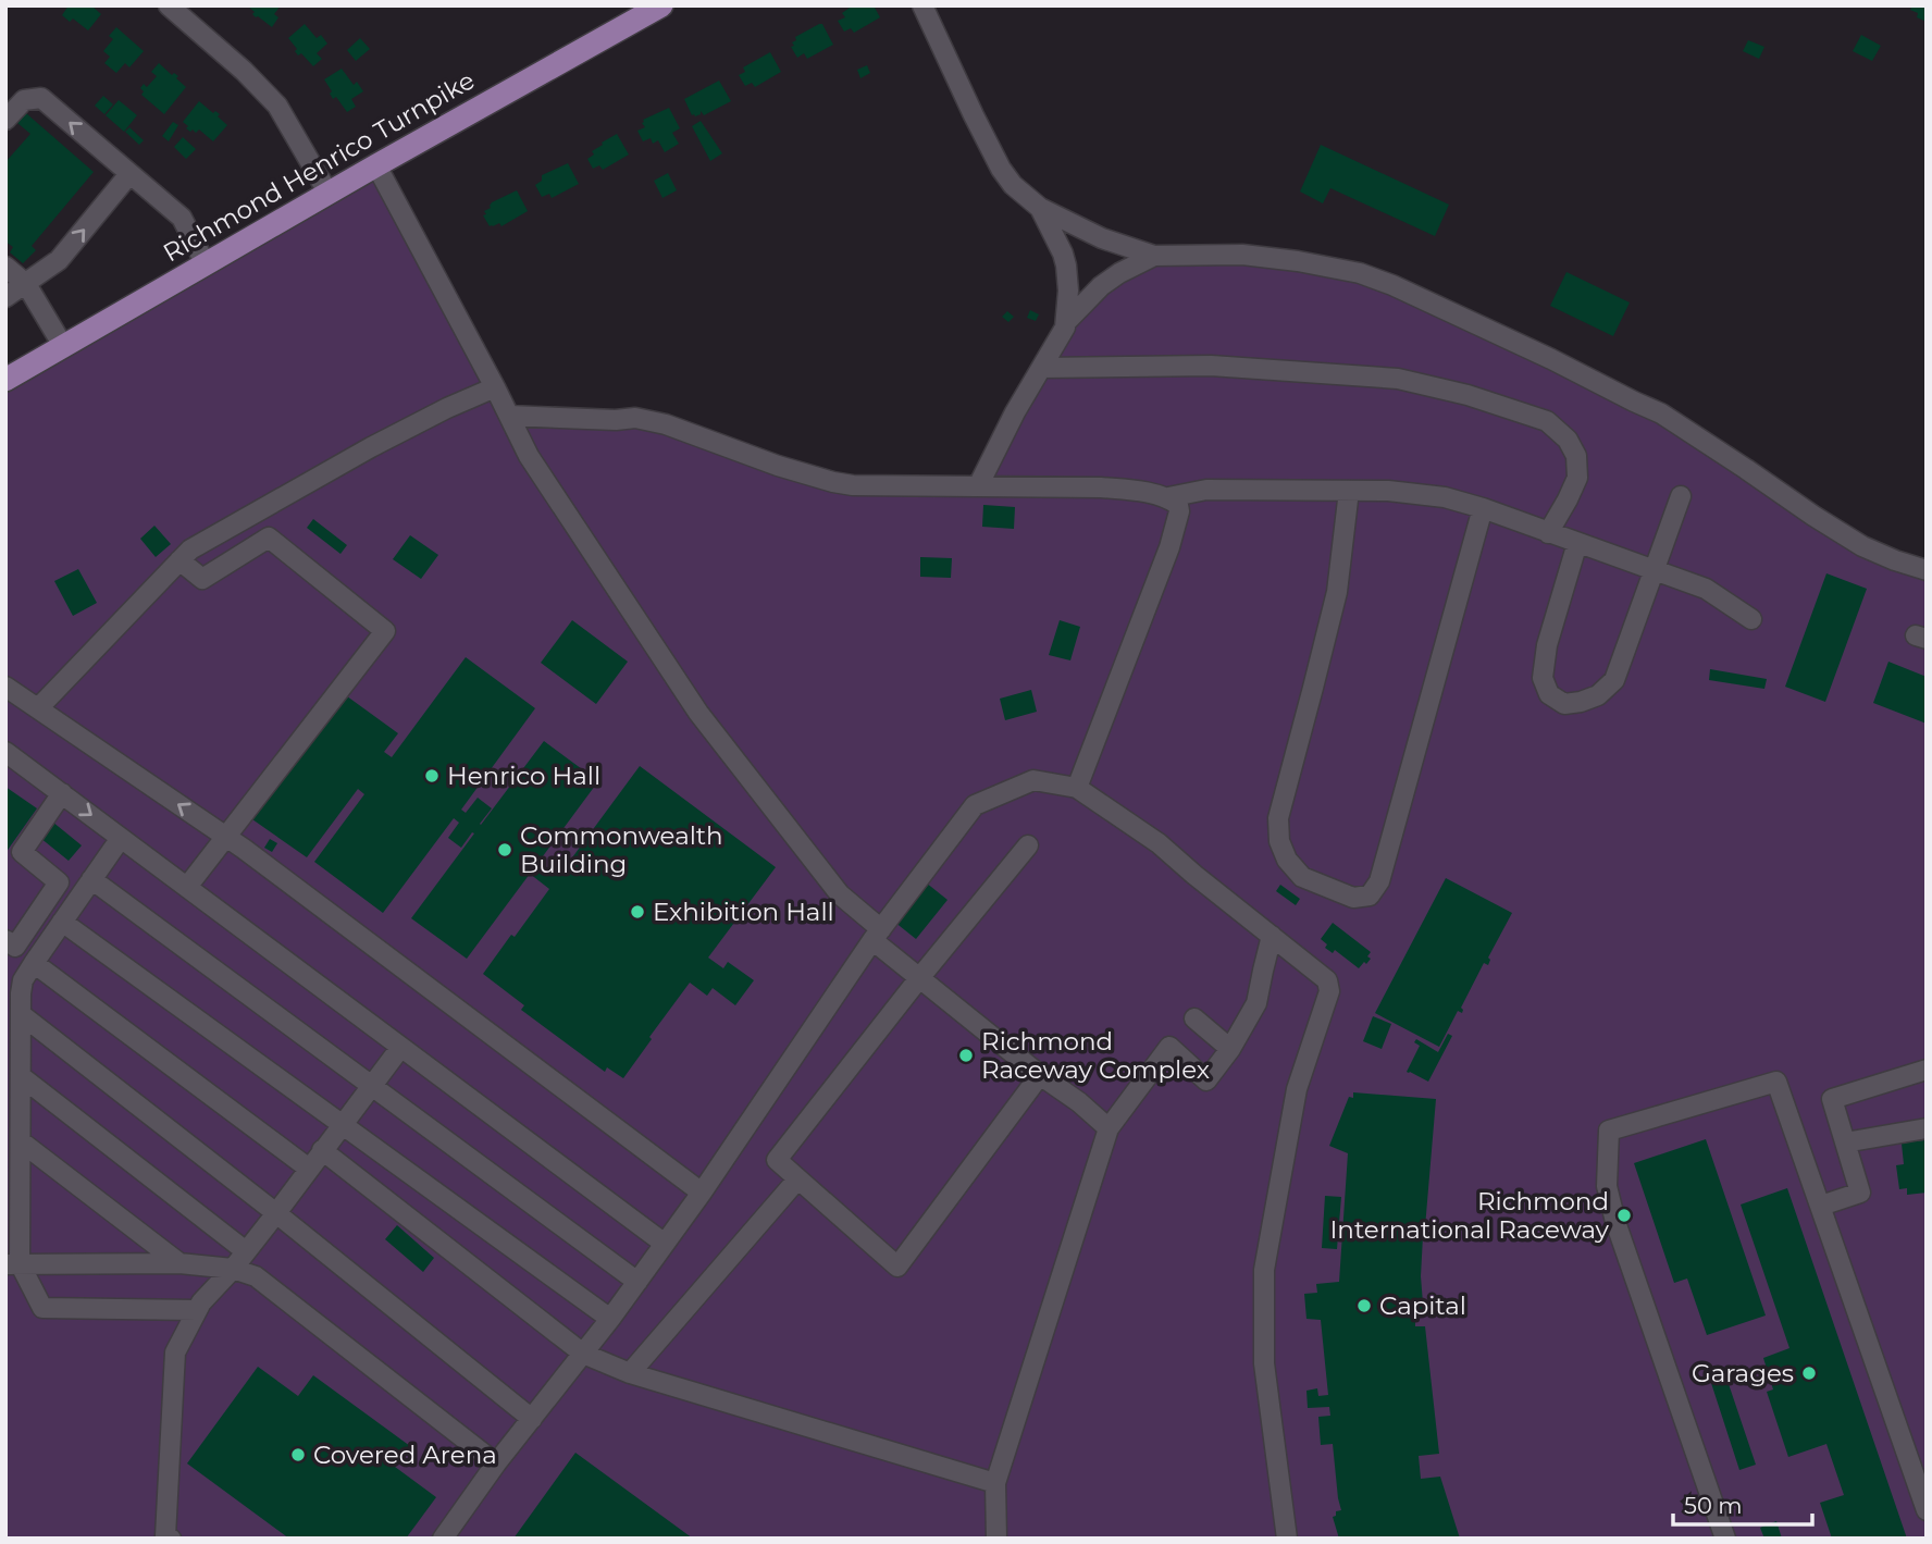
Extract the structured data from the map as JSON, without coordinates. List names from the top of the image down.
{
  "streets": {
    "main road": ["Richmond Henrico Turnpike"]
  },
  "places": [
    "Henrico Hall",
    "Commonwealth Building",
    "Exhibition Hall",
    "Richmond Raceway Complex",
    "Richmond International Raceway",
    "Capital",
    "Garages",
    "Covered Arena"
  ],
  "scale_bar": "50 m"
}
